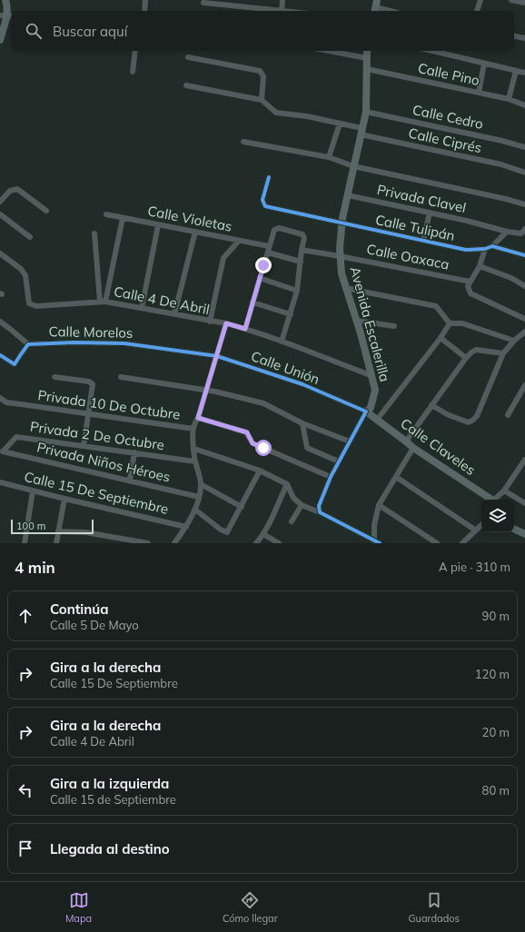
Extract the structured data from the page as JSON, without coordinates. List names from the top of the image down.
{
  "streets": {
    "main road": ["Avenida Escalerilla", "Calle Claveles"],
    "street": [
      "Calle Pino",
      "Calle Cedro",
      "Calle Ciprés",
      "Privada Clavel",
      "Calle Violetas",
      "Calle Tulipán",
      "Calle Oaxaca",
      "Calle 4 De Abril",
      "Calle Morelos",
      "Calle Unión",
      "Privada 10 De Octubre",
      "Privada 2 De Octubre",
      "Privada Niños Héroes",
      "Calle 15 De Septiembre"
    ]
  },
  "crossings": [
    ["Calle Pino", "Avenida Escalerilla"],
    ["Calle Cedro", "Avenida Escalerilla"],
    ["Calle Ciprés", "Avenida Escalerilla"],
    ["Privada Clavel", "Avenida Escalerilla"],
    ["Calle Tulipán", "Avenida Escalerilla"],
    ["Calle Oaxaca", "Avenida Escalerilla"],
    ["Calle 4 De Abril", "Avenida Escalerilla"],
    ["Avenida Escalerilla", "Calle Unión"],
    ["Avenida Escalerilla", "Calle Claveles"],
    ["Calle Morelos", "Calle Unión"],
    ["Calle Unión", "Calle Claveles"],
    ["Privada 2 De Octubre", "Privada Niños Héroes"]
  ],
  "scale_bar": "100 m",
  "page": {
    "search": "Buscar aquí",
    "scale": "100 m",
    "heading": ["4 min", "A pie · 310 m"],
    "list": [
      ["Continúa", "Calle 5 De Mayo", "90 m"],
      ["Gira a la derecha", "Calle 15 De Septiembre", "120 m"],
      ["Gira a la derecha", "Calle 4 De Abril", "20 m"],
      ["Gira a la izquierda", "Calle 15 de Septiembre", "80 m"],
      "Llegada al destino"
    ],
    "nav": ["Mapa", "Cómo llegar", "Guardados"]
  }
}
